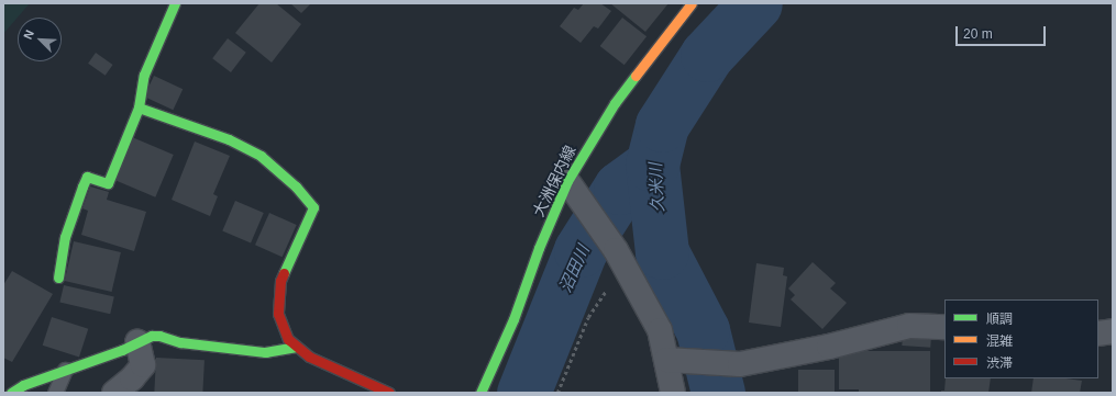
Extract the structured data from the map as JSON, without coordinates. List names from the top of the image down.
{
  "streets": {
    "street": ["大洲保内線"]
  },
  "water": ["久米川", "沼田川"],
  "legend": ["順調", "混雑", "渋滞"],
  "scale_bar": "20 m",
  "north": "top left"
}
